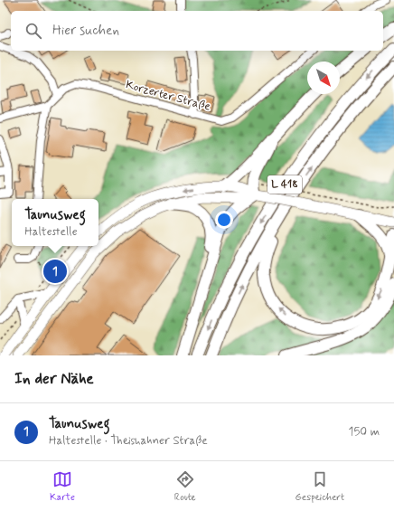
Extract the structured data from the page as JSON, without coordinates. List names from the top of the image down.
{
  "streets": {
    "highway": ["L 418"],
    "street": ["Korzerter Straße"]
  },
  "north": "bottom right",
  "page": {
    "search": "Hier suchen",
    "popup": ["Taunusweg", "Haltestelle"],
    "pins": "1",
    "heading": "In der Nähe",
    "list": [
      {
        "mark": "1",
        "name": "Taunusweg",
        "note": "Haltestelle · Theishahner Straße",
        "value": "150 m"
      }
    ],
    "nav": ["Karte", "Route", "Gespeichert"]
  }
}
